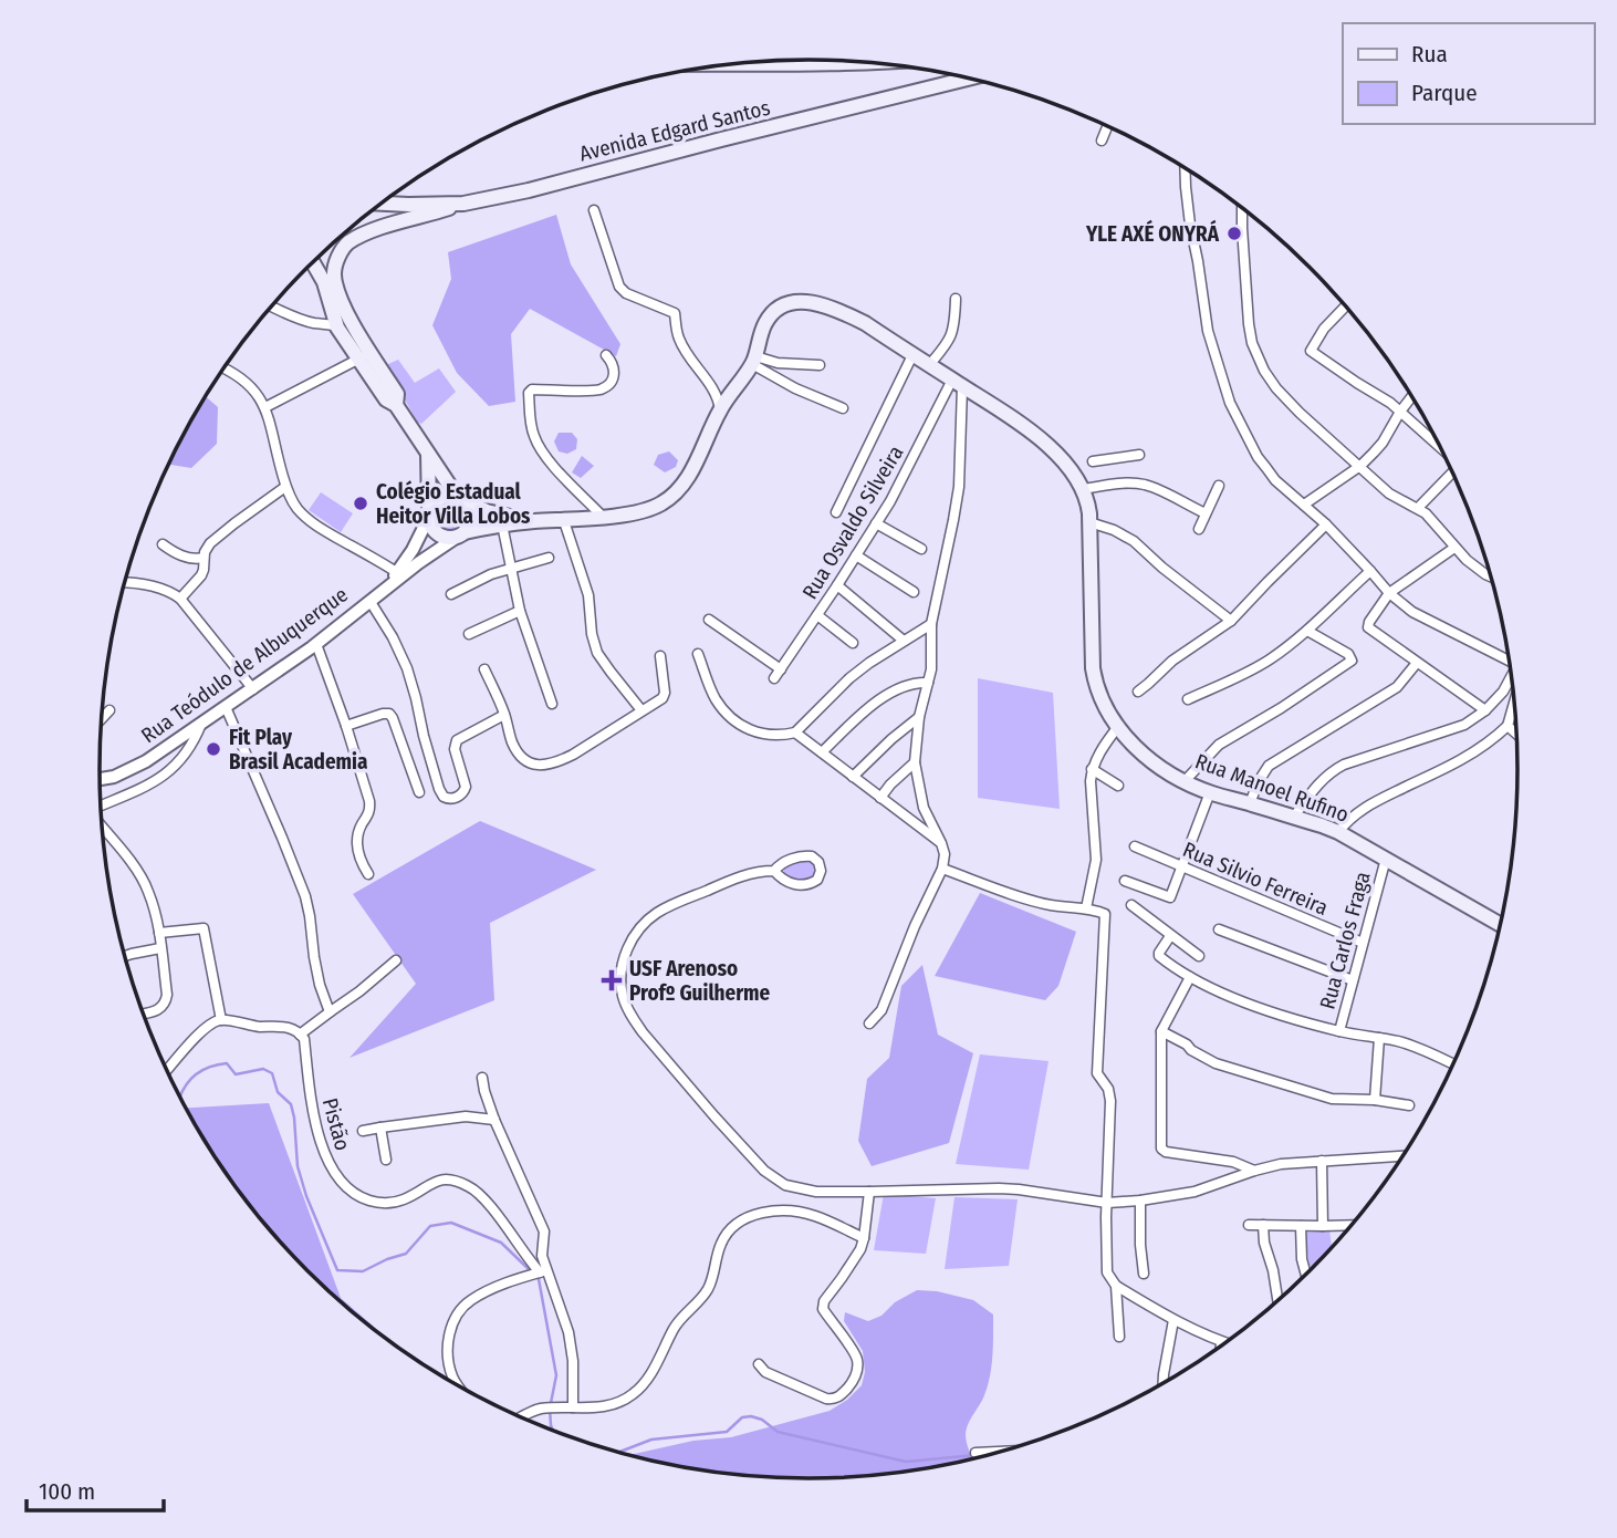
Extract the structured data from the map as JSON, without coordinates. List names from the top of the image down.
{
  "streets": {
    "main road": ["Avenida Edgard Santos", "Rua Teódulo de Albuquerque", "Rua Manoel Rufino"],
    "street": [
      "Rua Osvaldo Silveira",
      "Rua Silvio Ferreira",
      "Rua Carlos Fraga",
      "Pistão"
    ]
  },
  "crossings": [
    ["Rua Osvaldo Silveira", "Rua Teódulo de Albuquerque"],
    ["Rua Teódulo de Albuquerque", "Rua Manoel Rufino"],
    ["Rua Manoel Rufino", "Rua Carlos Fraga"],
    ["Rua Silvio Ferreira", "Rua Carlos Fraga"]
  ],
  "places": {
    "other": ["YLE AXÉ ONYRÁ", "Colégio Estadual Heitor Villa Lobos", "Fit Play Brasil Academia"],
    "health": ["USF Arenoso Profº Guilherme"]
  },
  "legend": ["Rua", "Parque"],
  "scale_bar": "100 m"
}
